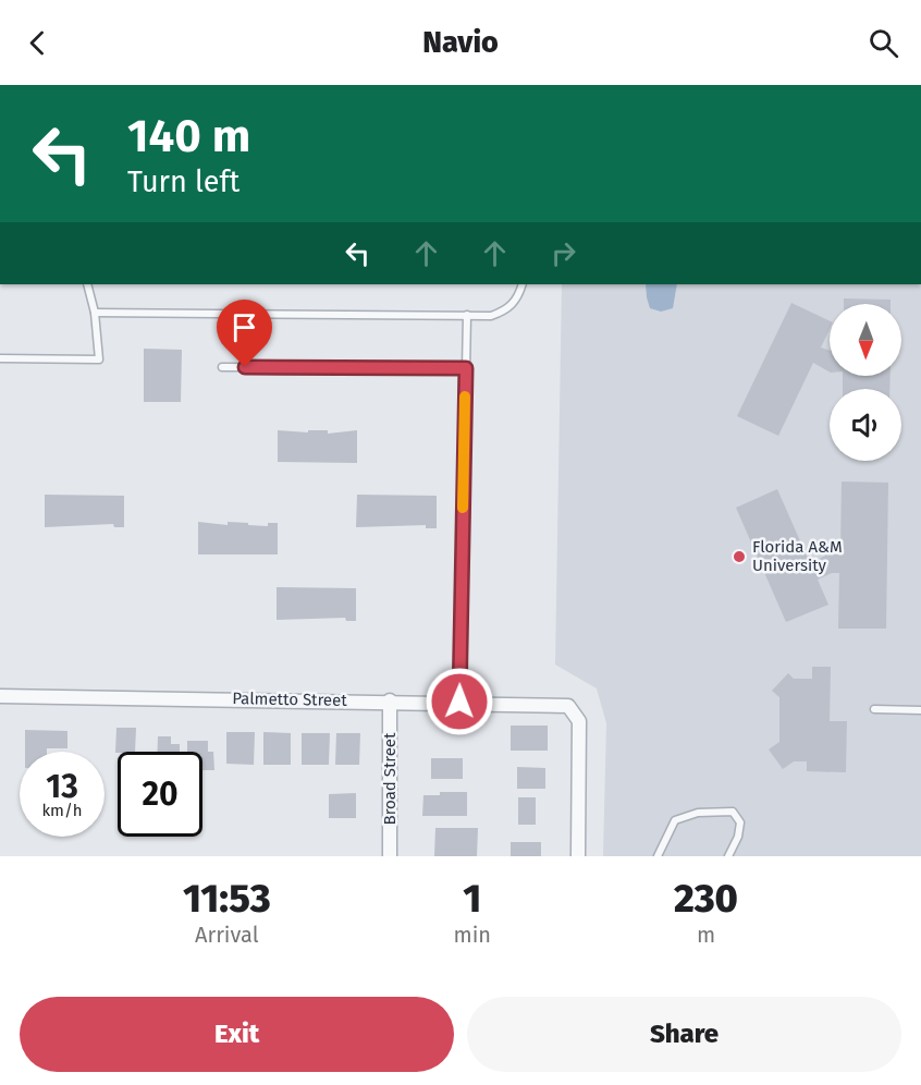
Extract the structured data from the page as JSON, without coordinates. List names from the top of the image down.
{
  "streets": {
    "street": ["Palmetto Street", "Broad Street"]
  },
  "crossings": [
    ["Palmetto Street", "Broad Street"]
  ],
  "places": ["Florida A&M University"],
  "north": "bottom",
  "page": {
    "header": "Navio",
    "turn": ["140 m", "Turn left"],
    "speed": "13 km/h",
    "limit": "20",
    "eta": [
      "11:53",
      "Arrival",
      "1",
      "min",
      "230",
      "m"
    ],
    "buttons": ["Exit", "Share"]
  }
}
